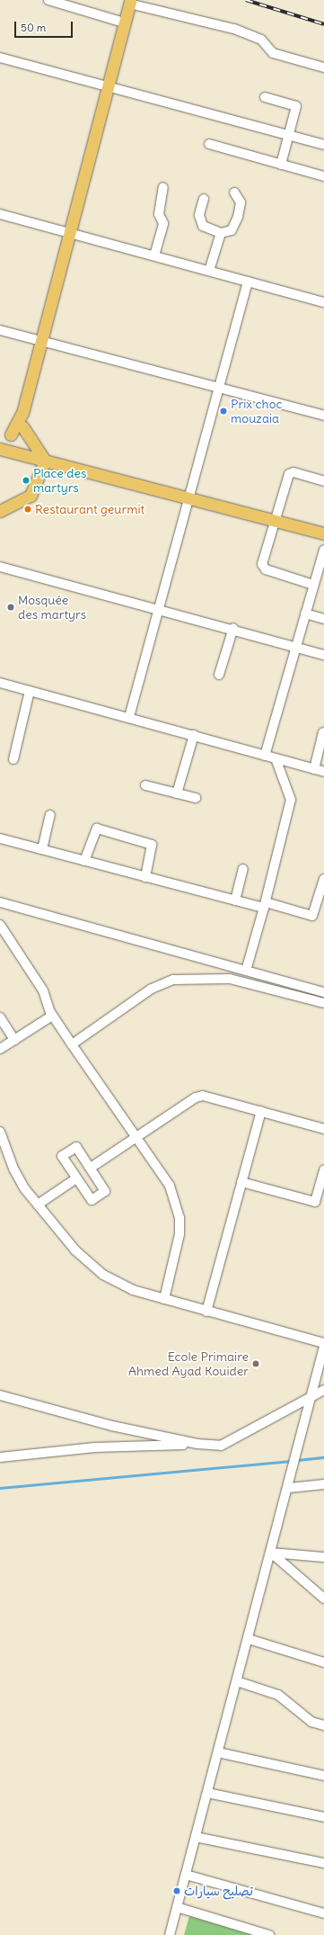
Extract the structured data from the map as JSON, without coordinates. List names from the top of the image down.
{
  "places": [
    "Prix choc mouzaia",
    "Place des martyrs",
    "Restaurant geurmit",
    "Mosquée des martyrs",
    "Ecole Primaire Ahmed Ayad Kouider",
    "تصليح سيارات"
  ],
  "scale_bar": "50 m"
}
